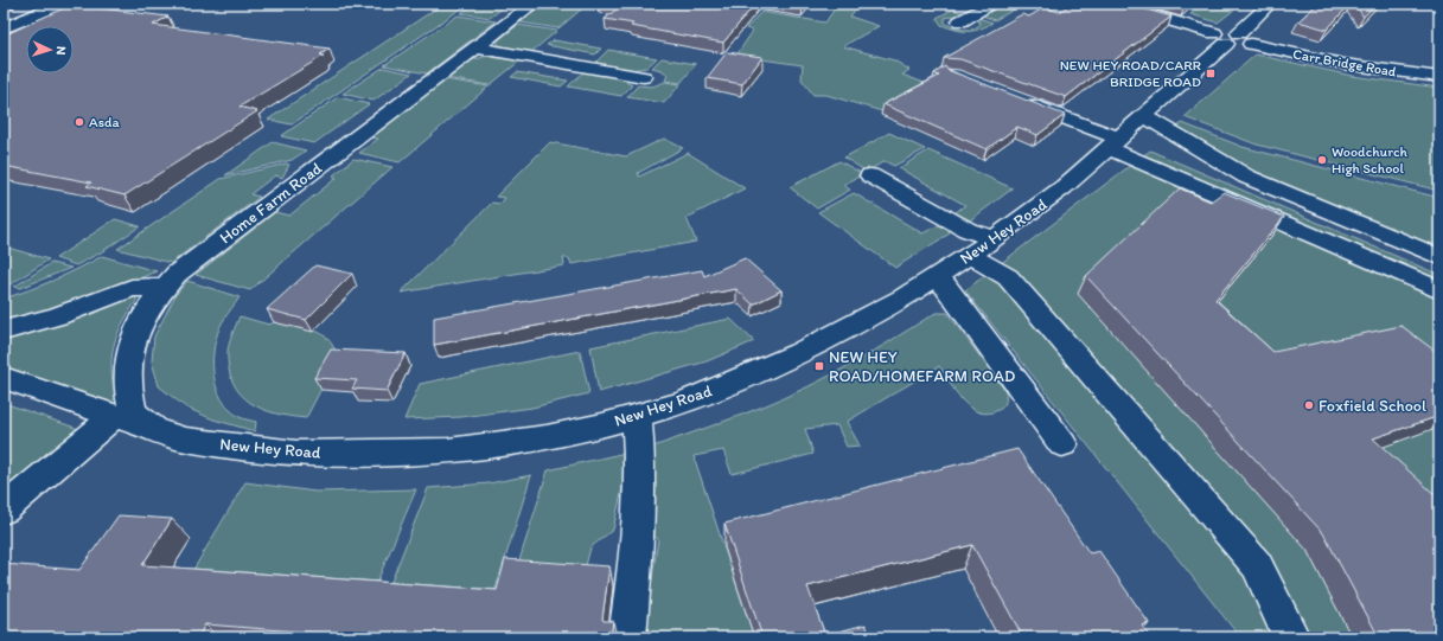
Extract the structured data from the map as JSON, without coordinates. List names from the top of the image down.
{
  "streets": {
    "street": ["Carr Bridge Road", "Home Farm Road", "New Hey Road"]
  },
  "crossings": [
    ["Carr Bridge Road", "New Hey Road"],
    ["Home Farm Road", "New Hey Road"]
  ],
  "places": {
    "transit": ["NEW HEY ROAD/CARR BRIDGE ROAD", "NEW HEY ROAD/HOMEFARM ROAD"],
    "other": ["Asda", "Woodchurch High School", "Foxfield School"]
  },
  "north": "right"
}
